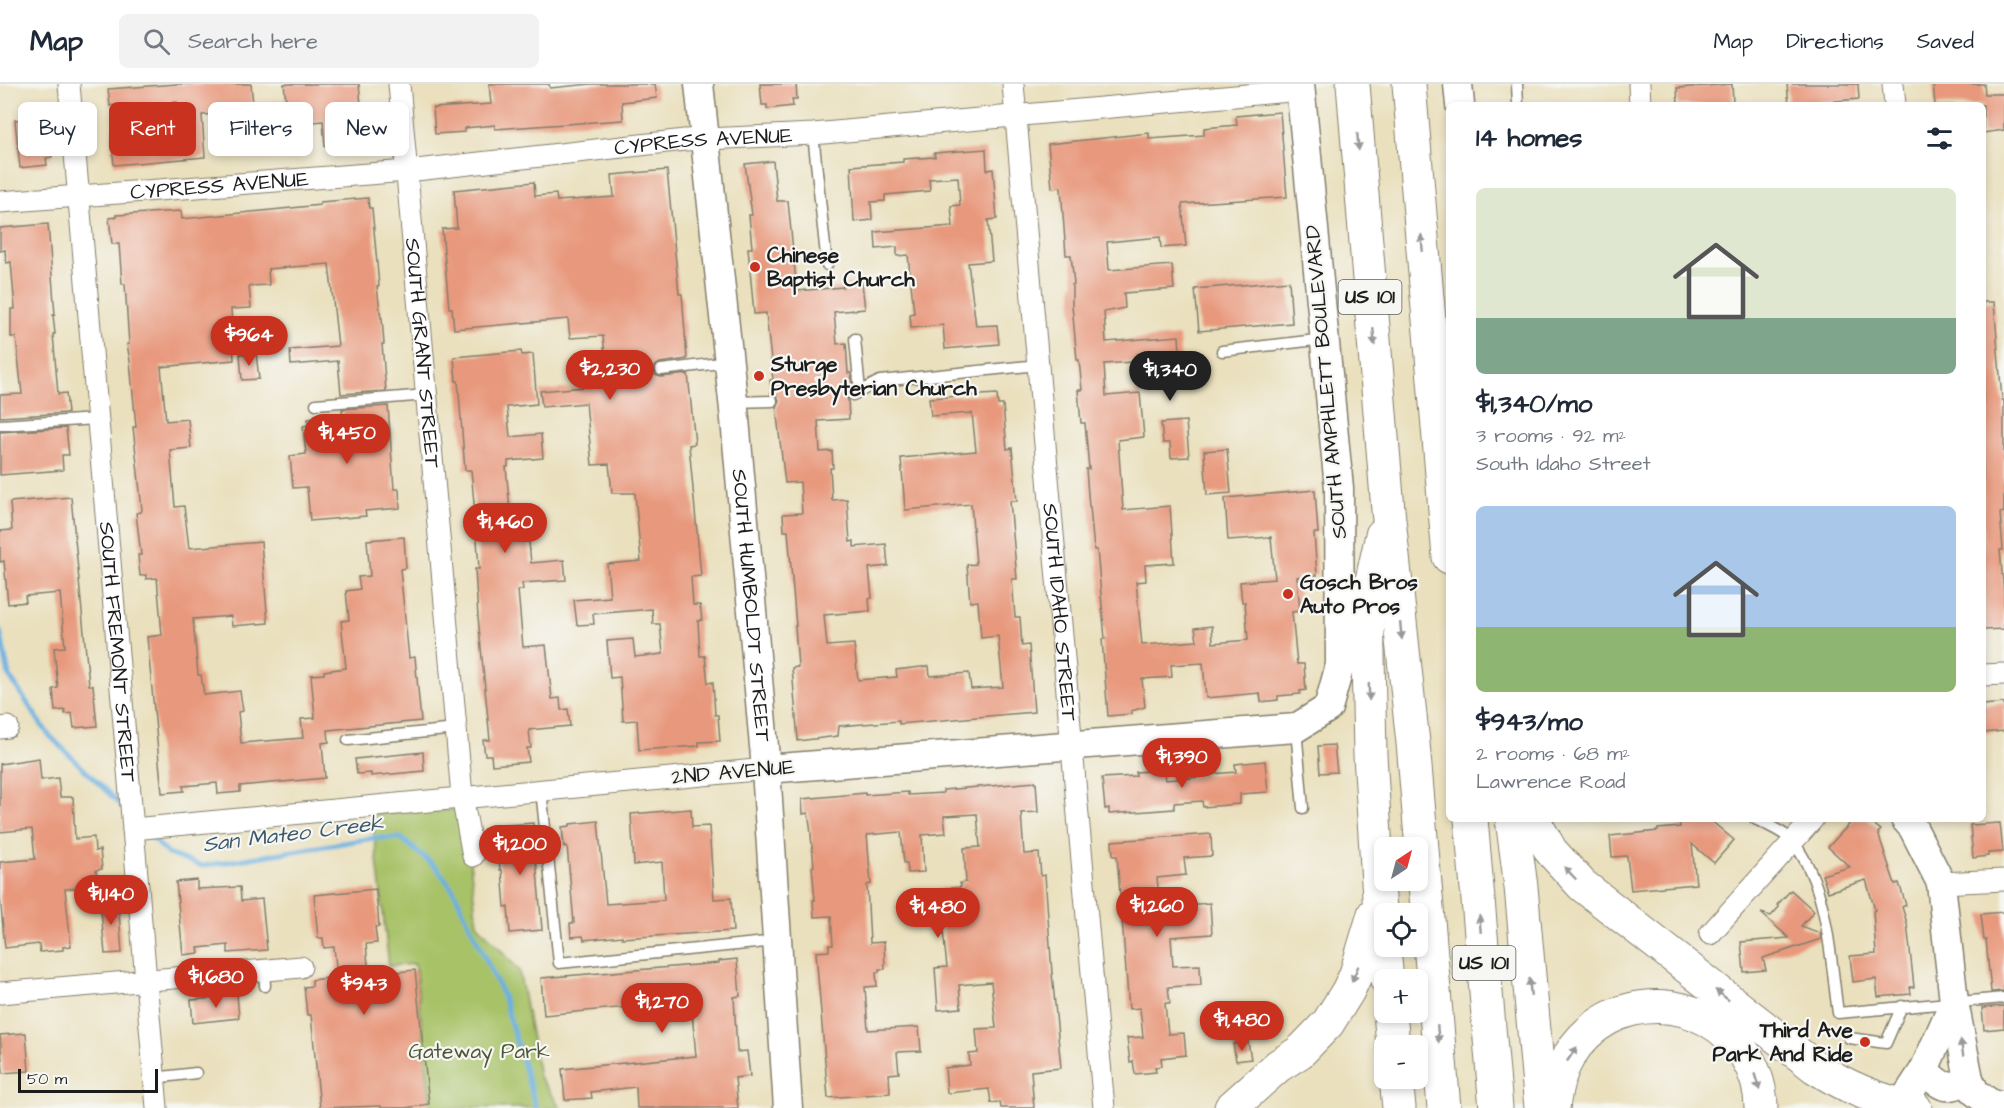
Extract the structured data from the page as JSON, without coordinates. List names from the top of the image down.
{
  "streets": {
    "highway": ["US 101"],
    "street": [
      "CYPRESS AVENUE",
      "SOUTH GRANT STREET",
      "SOUTH AMPHLETT BOULEVARD",
      "SOUTH HUMBOLDT STREET",
      "SOUTH IDAHO STREET",
      "SOUTH FREMONT STREET",
      "2ND AVENUE"
    ]
  },
  "crossings": [
    ["CYPRESS AVENUE", "SOUTH GRANT STREET"],
    ["CYPRESS AVENUE", "SOUTH AMPHLETT BOULEVARD"],
    ["CYPRESS AVENUE", "SOUTH HUMBOLDT STREET"],
    ["CYPRESS AVENUE", "SOUTH IDAHO STREET"],
    ["CYPRESS AVENUE", "SOUTH FREMONT STREET"],
    ["SOUTH GRANT STREET", "2ND AVENUE"],
    ["SOUTH AMPHLETT BOULEVARD", "2ND AVENUE"],
    ["SOUTH HUMBOLDT STREET", "2ND AVENUE"],
    ["SOUTH IDAHO STREET", "2ND AVENUE"],
    ["SOUTH FREMONT STREET", "2ND AVENUE"]
  ],
  "water": ["San Mateo Creek"],
  "parks": ["Gateway Park"],
  "places": [
    "Chinese Baptist Church",
    "Sturge Presbyterian Church",
    "Gosch Bros Auto Pros",
    "Third Ave Park And Ride"
  ],
  "scale_bar": "50 m",
  "north": "top right",
  "page": {
    "header": "Map",
    "search": "Search here",
    "nav": ["Map", "Directions", "Saved"],
    "chip": [
      "Buy",
      "Rent",
      "Filters",
      "New"
    ],
    "heading": "14 homes",
    "list": [
      {
        "name": "$1,340/mo",
        "note": "3 rooms · 92 m² · South Idaho Street"
      },
      {
        "name": "$943/mo",
        "note": "2 rooms · 68 m² · Lawrence Road"
      }
    ],
    "price": [
      "$964",
      "$2,230",
      "$1,340",
      "$1,450",
      "$1,460",
      "$1,390",
      "$1,200",
      "$1,140",
      "$1,260",
      "$1,480",
      "$1,680",
      "$943",
      "$1,270",
      "$1,480"
    ],
    "map_buttons": ["+", "−"],
    "scale": "50 m"
  }
}
